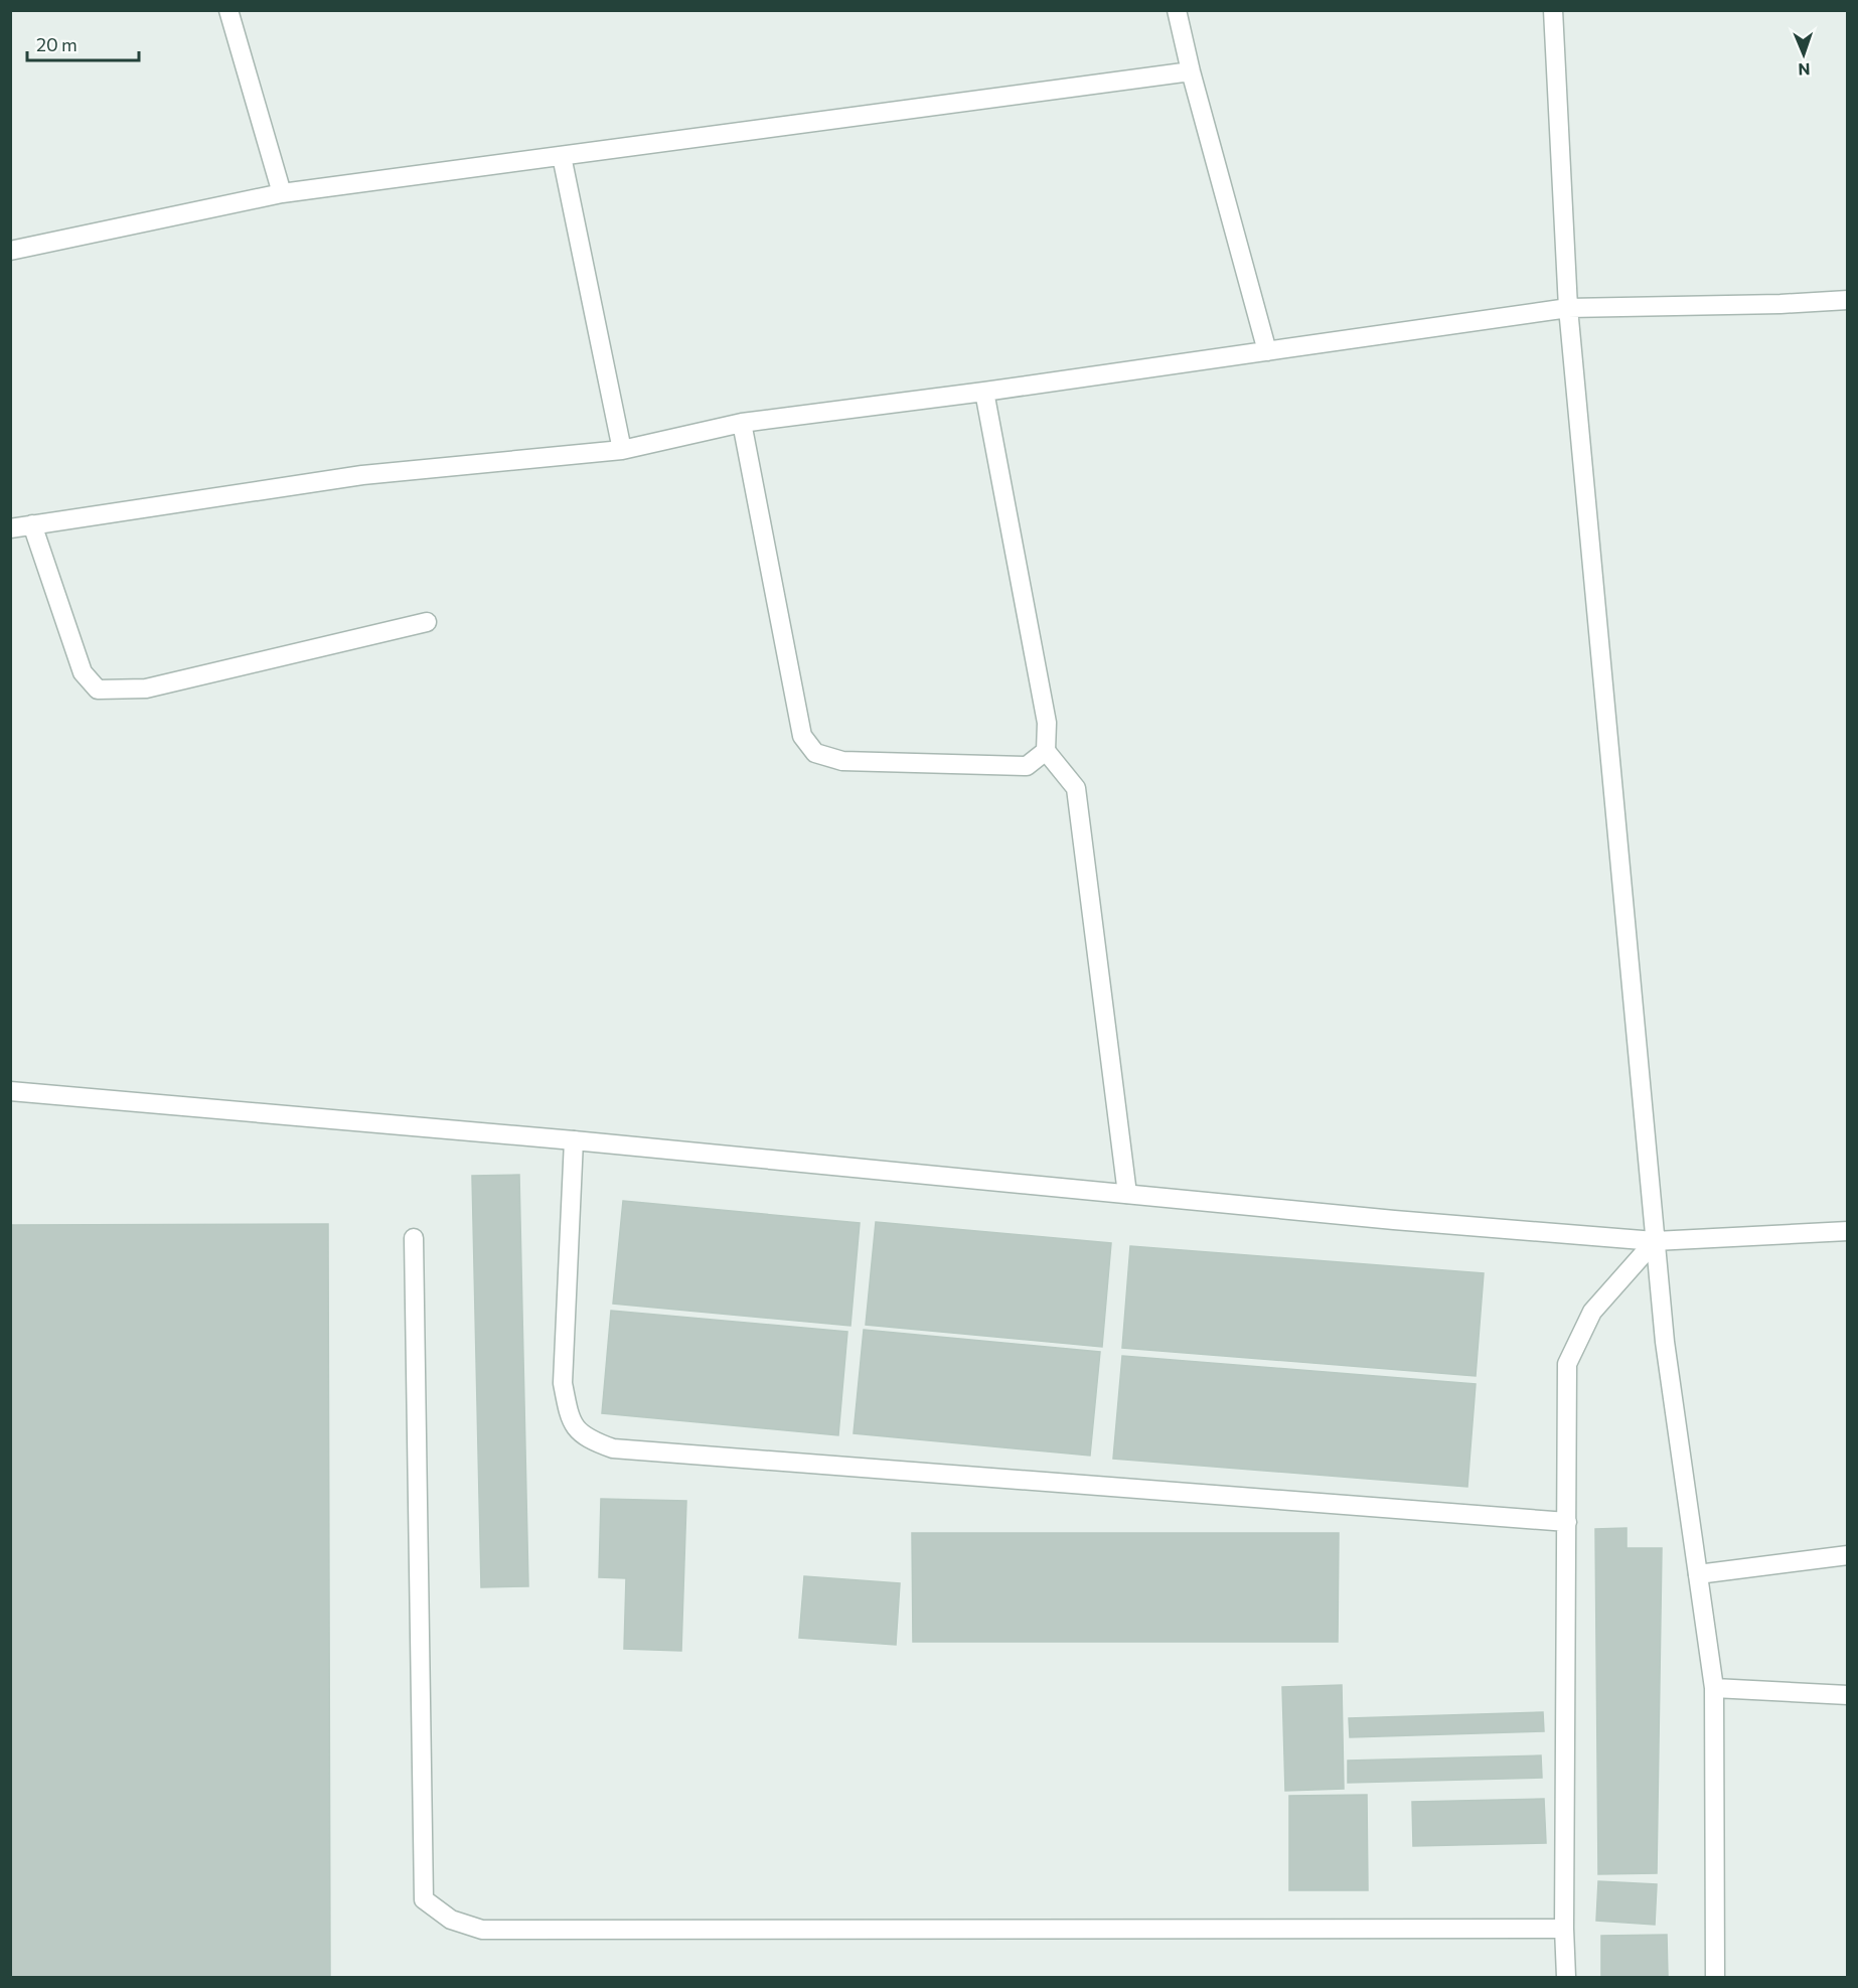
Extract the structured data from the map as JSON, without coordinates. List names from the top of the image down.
{
  "scale_bar": "20 m",
  "north": "bottom"
}
